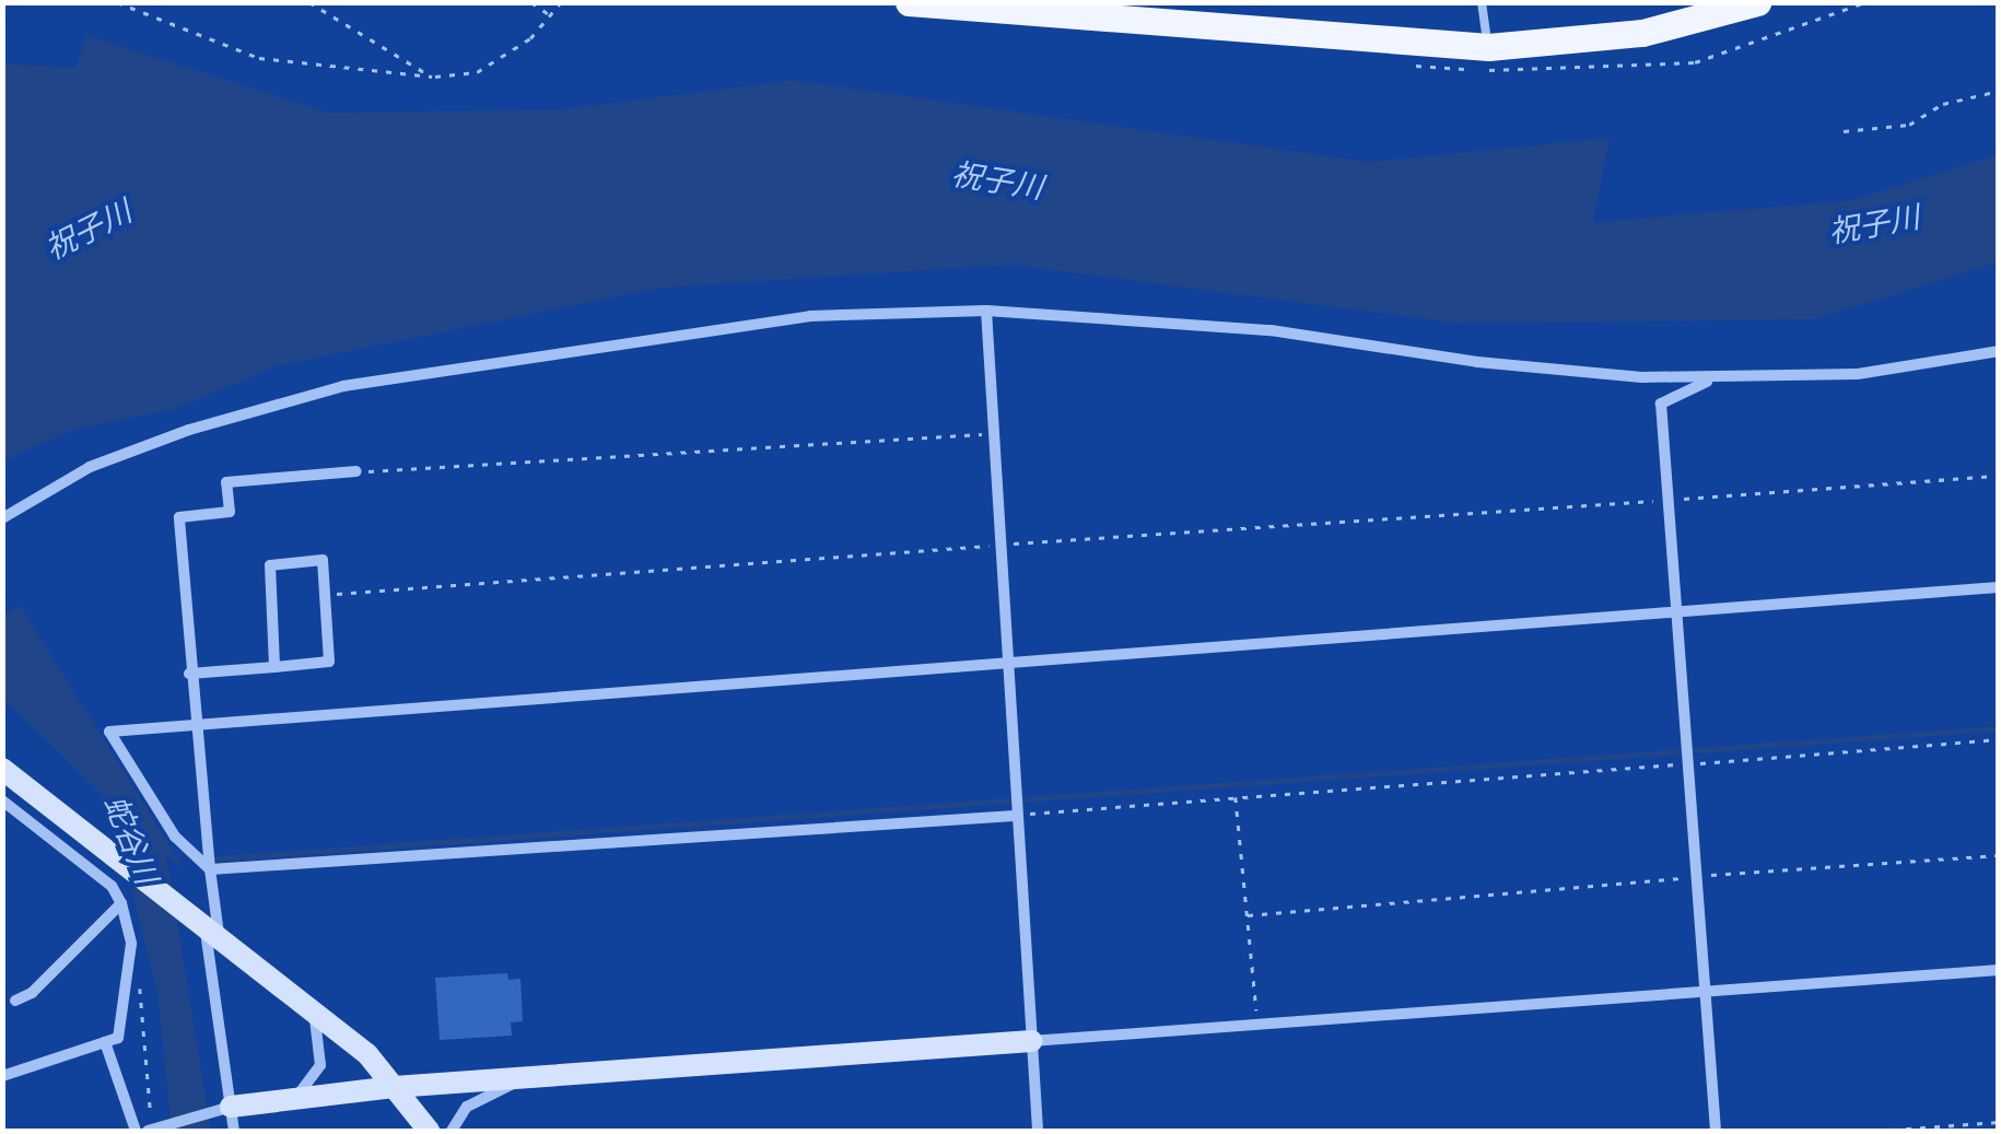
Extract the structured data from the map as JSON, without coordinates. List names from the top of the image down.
{
  "water": ["祝子川", "蛇谷川"]
}
